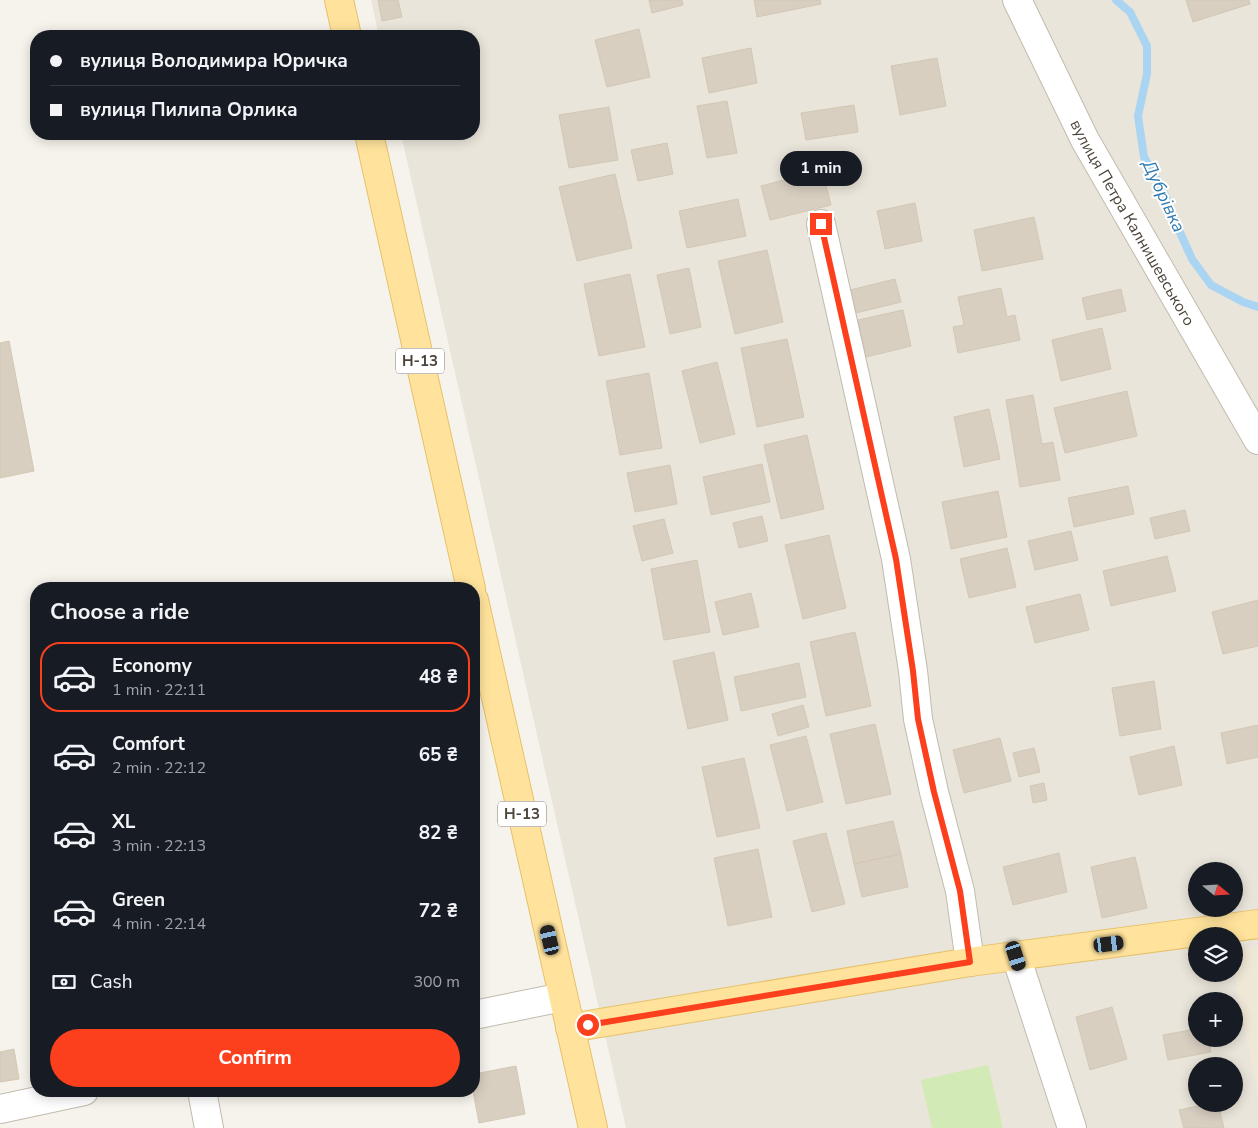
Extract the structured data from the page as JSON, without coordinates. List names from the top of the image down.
{
  "streets": {
    "main road": ["Н-13"],
    "street": ["вулиця Петра Калнишевського"]
  },
  "water": ["Дубрівка"],
  "north": "right",
  "page": {
    "banner": ["вулиця Володимира Юричка", "вулиця Пилипа Орлика"],
    "bubble": "1 min",
    "heading": "Choose a ride",
    "list": [
      {
        "name": "Economy",
        "note": "1 min · 22:11",
        "value": "48 ₴"
      },
      {
        "name": "Comfort",
        "note": "2 min · 22:12",
        "value": "65 ₴"
      },
      {
        "name": "XL",
        "note": "3 min · 22:13",
        "value": "82 ₴"
      },
      {
        "name": "Green",
        "note": "4 min · 22:14",
        "value": "72 ₴"
      }
    ],
    "map_buttons": ["+", "−"],
    "pay": ["Cash", "300 m"],
    "buttons": "Confirm"
  }
}
